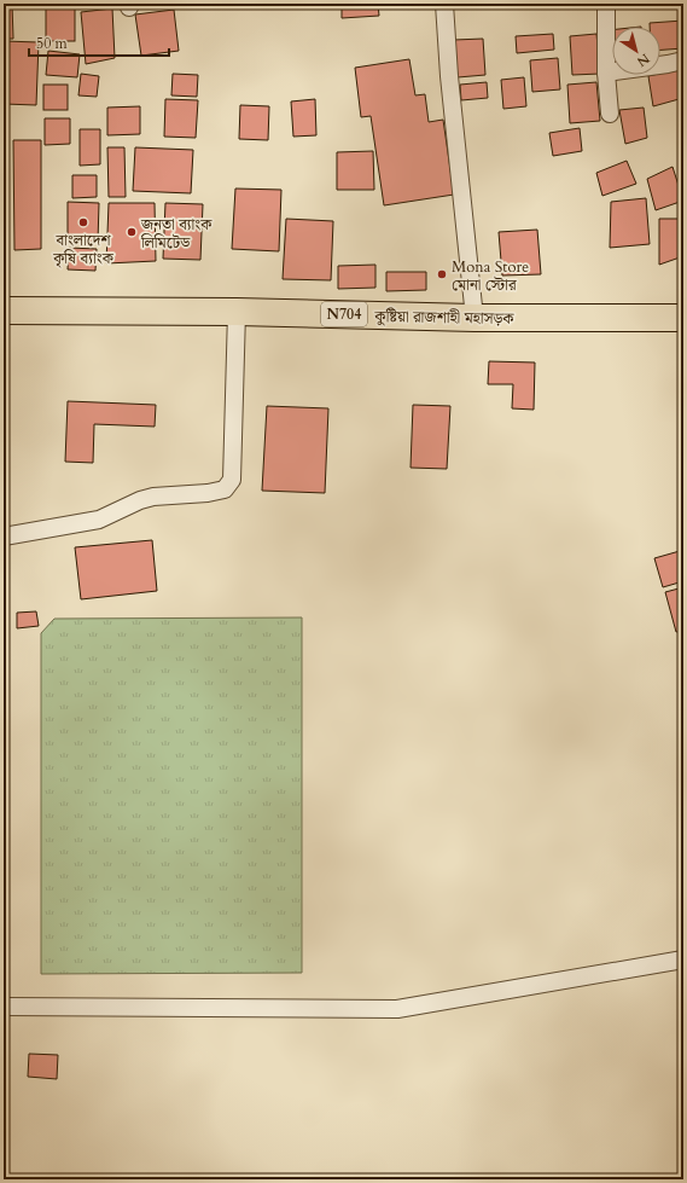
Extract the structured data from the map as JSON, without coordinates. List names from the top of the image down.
{
  "streets": {
    "highway": ["N704", "কুষ্টিয়া রাজশাহী মহাসড়ক"]
  },
  "places": ["বাংলাদেশ কৃষি ব্যাংক", "জনতা ব্যাংক লিমিটেড", "Mona Store মোনা স্টোর"],
  "scale_bar": "50 m",
  "north": "bottom right"
}
